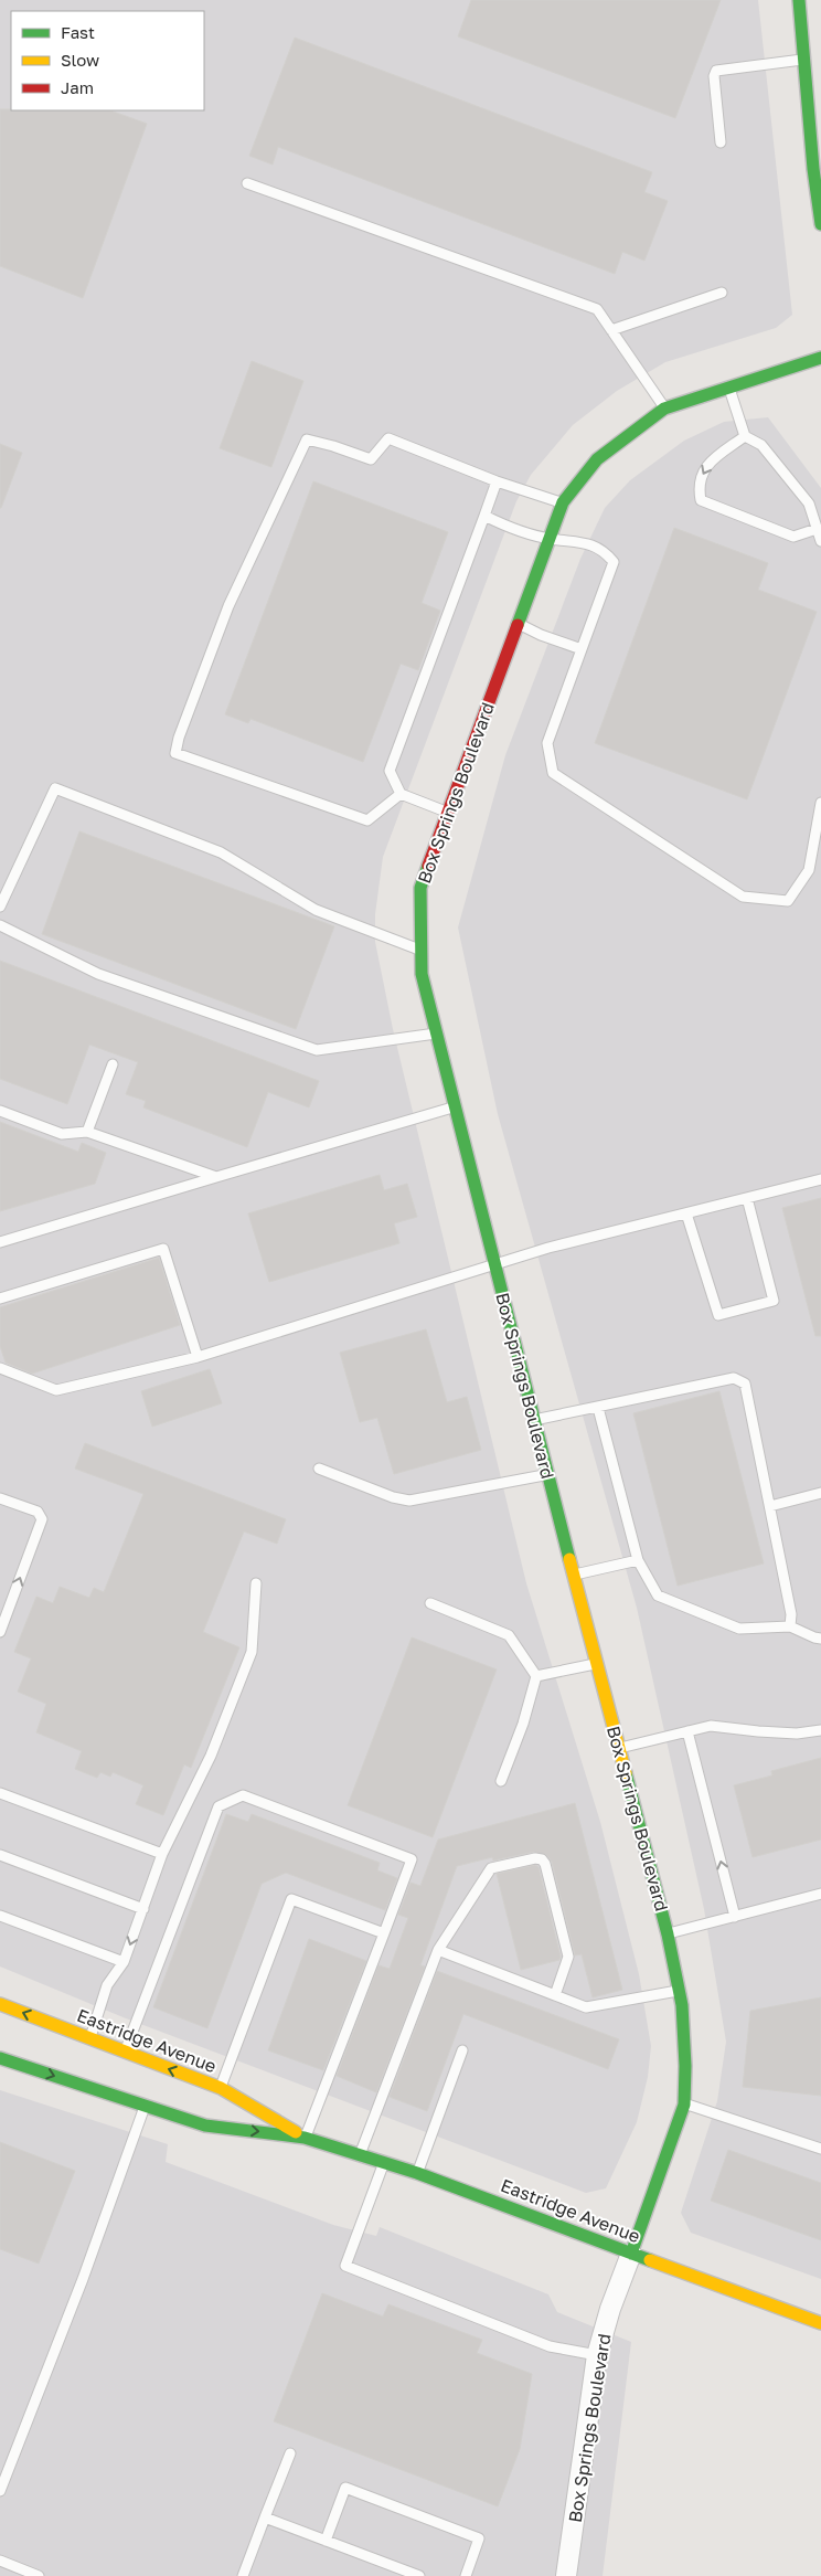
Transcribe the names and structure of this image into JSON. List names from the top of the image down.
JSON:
{
  "streets": {
    "street": ["Box Springs Boulevard", "Eastridge Avenue"]
  },
  "crossings": [
    ["Box Springs Boulevard", "Eastridge Avenue"]
  ],
  "legend": ["Fast", "Slow", "Jam"]
}
